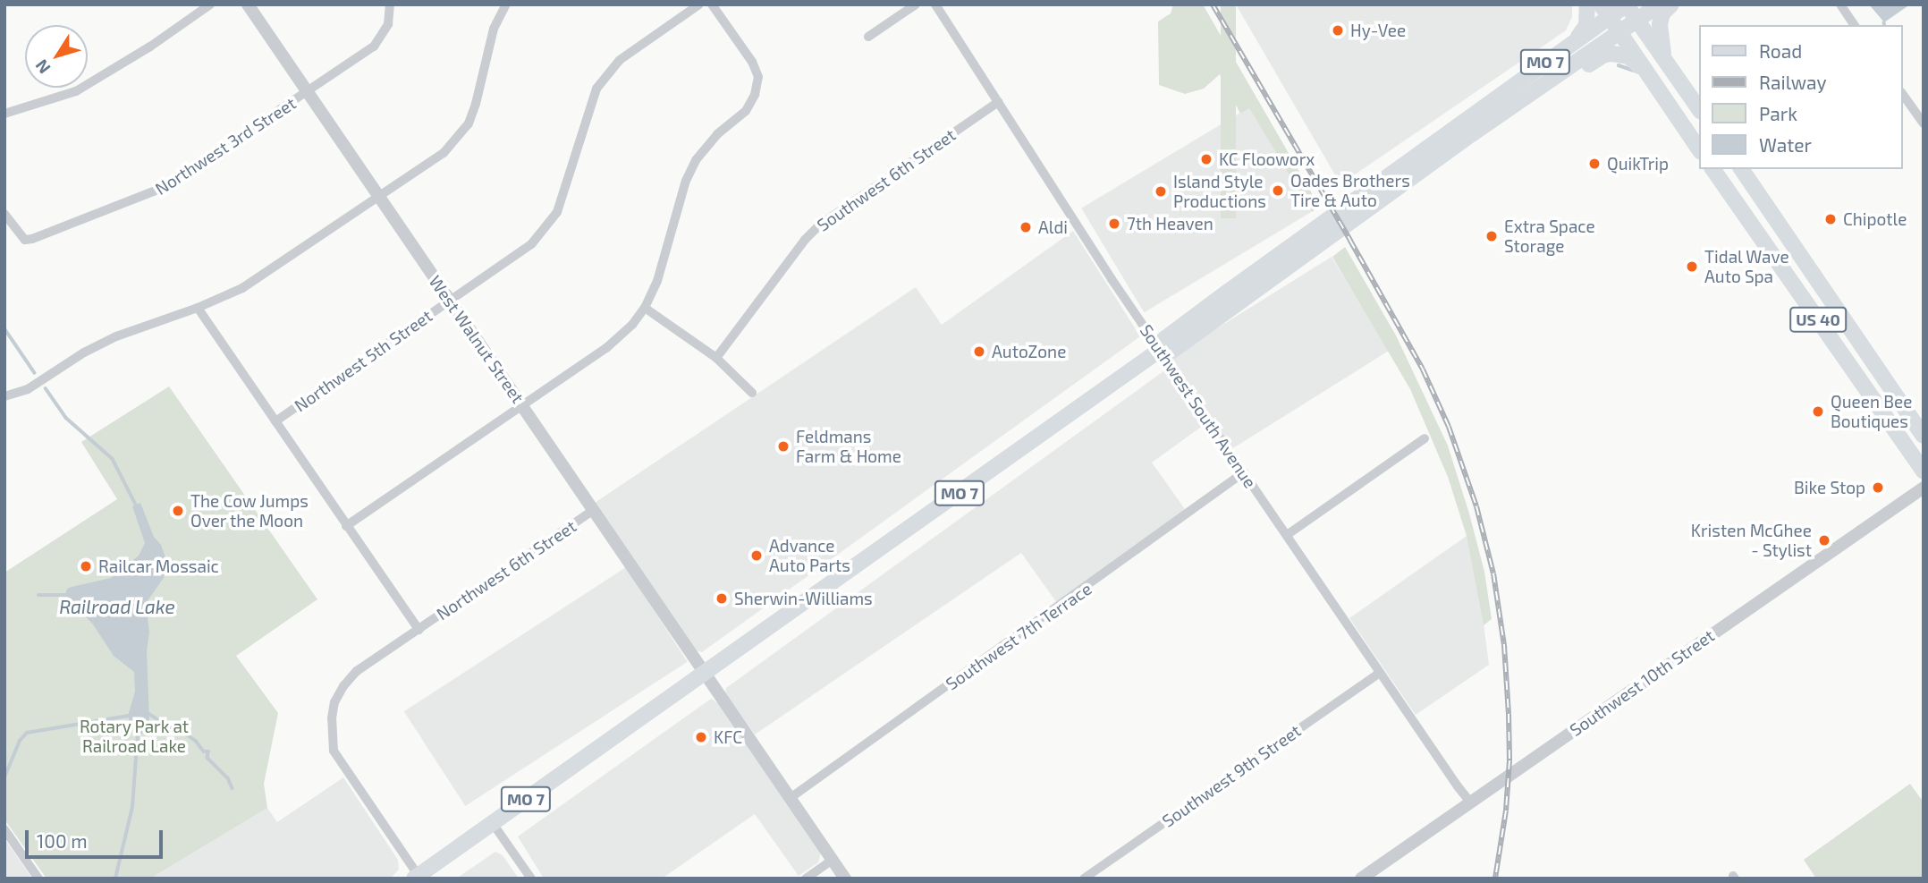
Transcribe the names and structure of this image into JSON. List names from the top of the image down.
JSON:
{
  "streets": {
    "main road": ["MO 7", "US 40"],
    "street": [
      "Northwest 3rd Street",
      "Southwest 6th Street",
      "West Walnut Street",
      "Northwest 5th Street",
      "Southwest South Avenue",
      "Northwest 6th Street",
      "Southwest 7th Terrace",
      "Southwest 10th Street",
      "Southwest 9th Street"
    ]
  },
  "crossings": [
    ["MO 7", "West Walnut Street"],
    ["MO 7", "Southwest South Avenue"],
    ["MO 7", "Northwest 6th Street"],
    ["Northwest 3rd Street", "West Walnut Street"],
    ["Southwest 6th Street", "Southwest South Avenue"],
    ["West Walnut Street", "Northwest 5th Street"],
    ["West Walnut Street", "Northwest 6th Street"],
    ["West Walnut Street", "Southwest 7th Terrace"],
    ["Southwest South Avenue", "Southwest 7th Terrace"],
    ["Southwest South Avenue", "Southwest 10th Street"],
    ["Southwest South Avenue", "Southwest 9th Street"]
  ],
  "water": ["Railroad Lake"],
  "parks": ["Rotary Park at Railroad Lake"],
  "places": [
    "Hy-Vee",
    "KC Flooworx",
    "QuikTrip",
    "Oades Brothers Tire & Auto",
    "Island Style Productions",
    "Chipotle",
    "7th Heaven",
    "Aldi",
    "Extra Space Storage",
    "Tidal Wave Auto Spa",
    "AutoZone",
    "Queen Bee Boutiques",
    "Feldmans Farm & Home",
    "Bike Stop",
    "The Cow Jumps Over the Moon",
    "Kristen McGhee - Stylist",
    "Advance Auto Parts",
    "Railcar Mossaic",
    "Sherwin-Williams",
    "KFC"
  ],
  "legend": [
    "Road",
    "Railway",
    "Park",
    "Water"
  ],
  "scale_bar": "100 m",
  "north": "bottom left"
}
